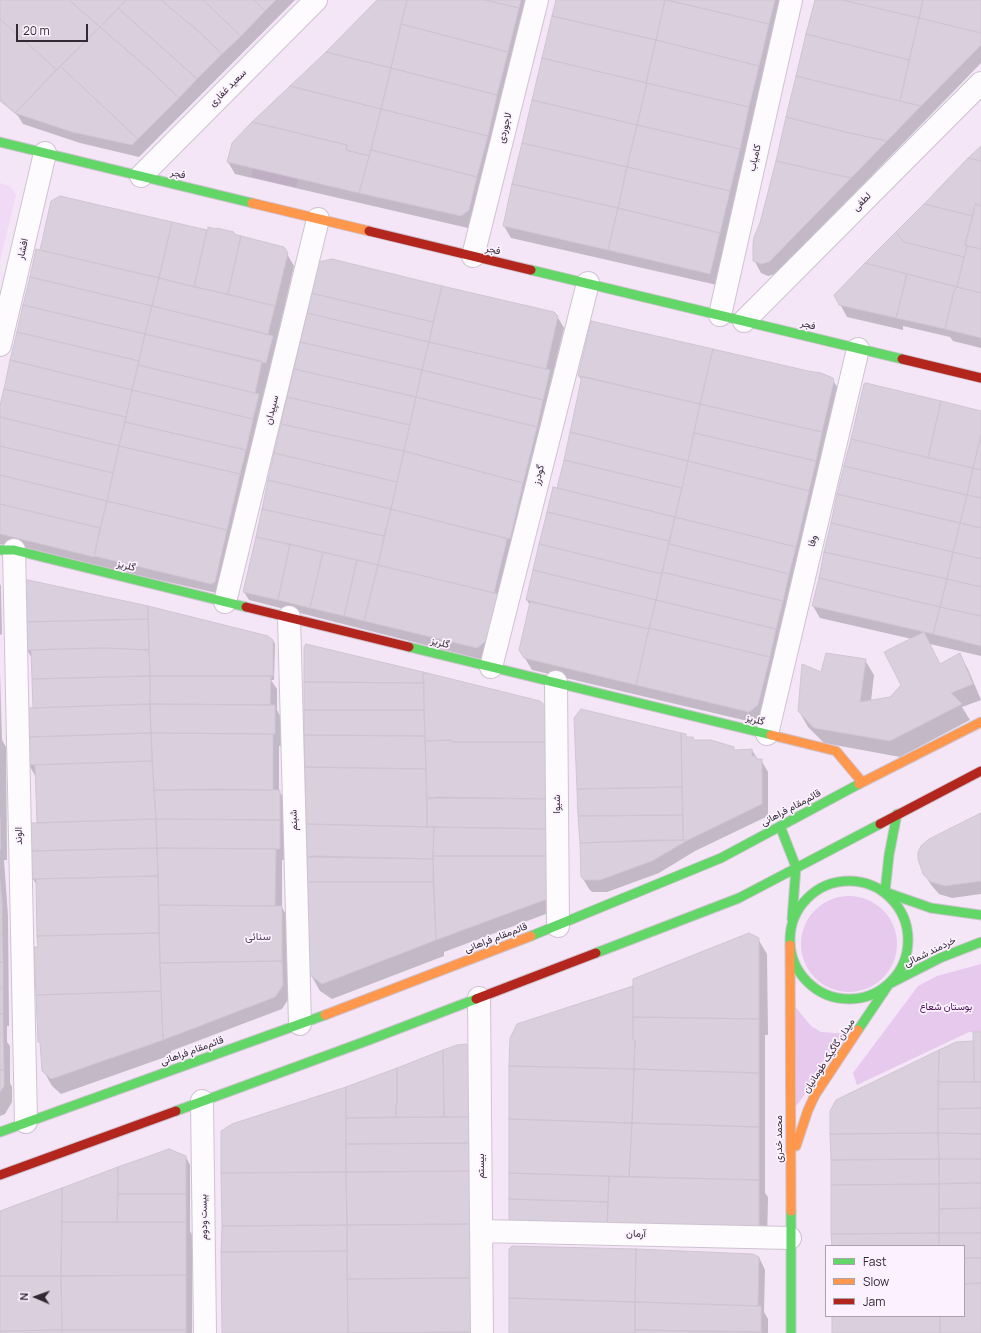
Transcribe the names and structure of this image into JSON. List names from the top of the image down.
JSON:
{
  "streets": {
    "street": [
      "سعید غفاری",
      "لاجوردی",
      "کامیاب",
      "فجر",
      "لطفی",
      "افشار",
      "سپیدان",
      "گودرز",
      "وفا",
      "گلریز",
      "شیوا",
      "قائم‌مقام فراهانی",
      "شبنم",
      "الوند",
      "خردمند شمالی",
      "میدان گاگیک طومانیان",
      "محمد خدری",
      "بیستم",
      "بیست ودوم",
      "آرمان"
    ]
  },
  "crossings": [
    ["سعید غفاری", "فجر"],
    ["لاجوردی", "فجر"],
    ["کامیاب", "فجر"],
    ["فجر", "لطفی"],
    ["فجر", "افشار"],
    ["فجر", "سپیدان"],
    ["فجر", "گودرز"],
    ["فجر", "وفا"],
    ["سپیدان", "گلریز"],
    ["گودرز", "گلریز"],
    ["وفا", "گلریز"],
    ["گلریز", "شیوا"],
    ["گلریز", "قائم‌مقام فراهانی"],
    ["گلریز", "شبنم"],
    ["گلریز", "الوند"],
    ["شیوا", "قائم‌مقام فراهانی"],
    ["قائم‌مقام فراهانی", "شبنم"],
    ["قائم‌مقام فراهانی", "الوند"],
    ["خردمند شمالی", "میدان گاگیک طومانیان"],
    ["خردمند شمالی", "محمد خدری"],
    ["میدان گاگیک طومانیان", "محمد خدری"],
    ["محمد خدری", "آرمان"],
    ["بیستم", "آرمان"]
  ],
  "districts": ["سنائی"],
  "parks": ["بوستان شعاع"],
  "legend": ["Fast", "Slow", "Jam"],
  "scale_bar": "20 m",
  "north": "left"
}
